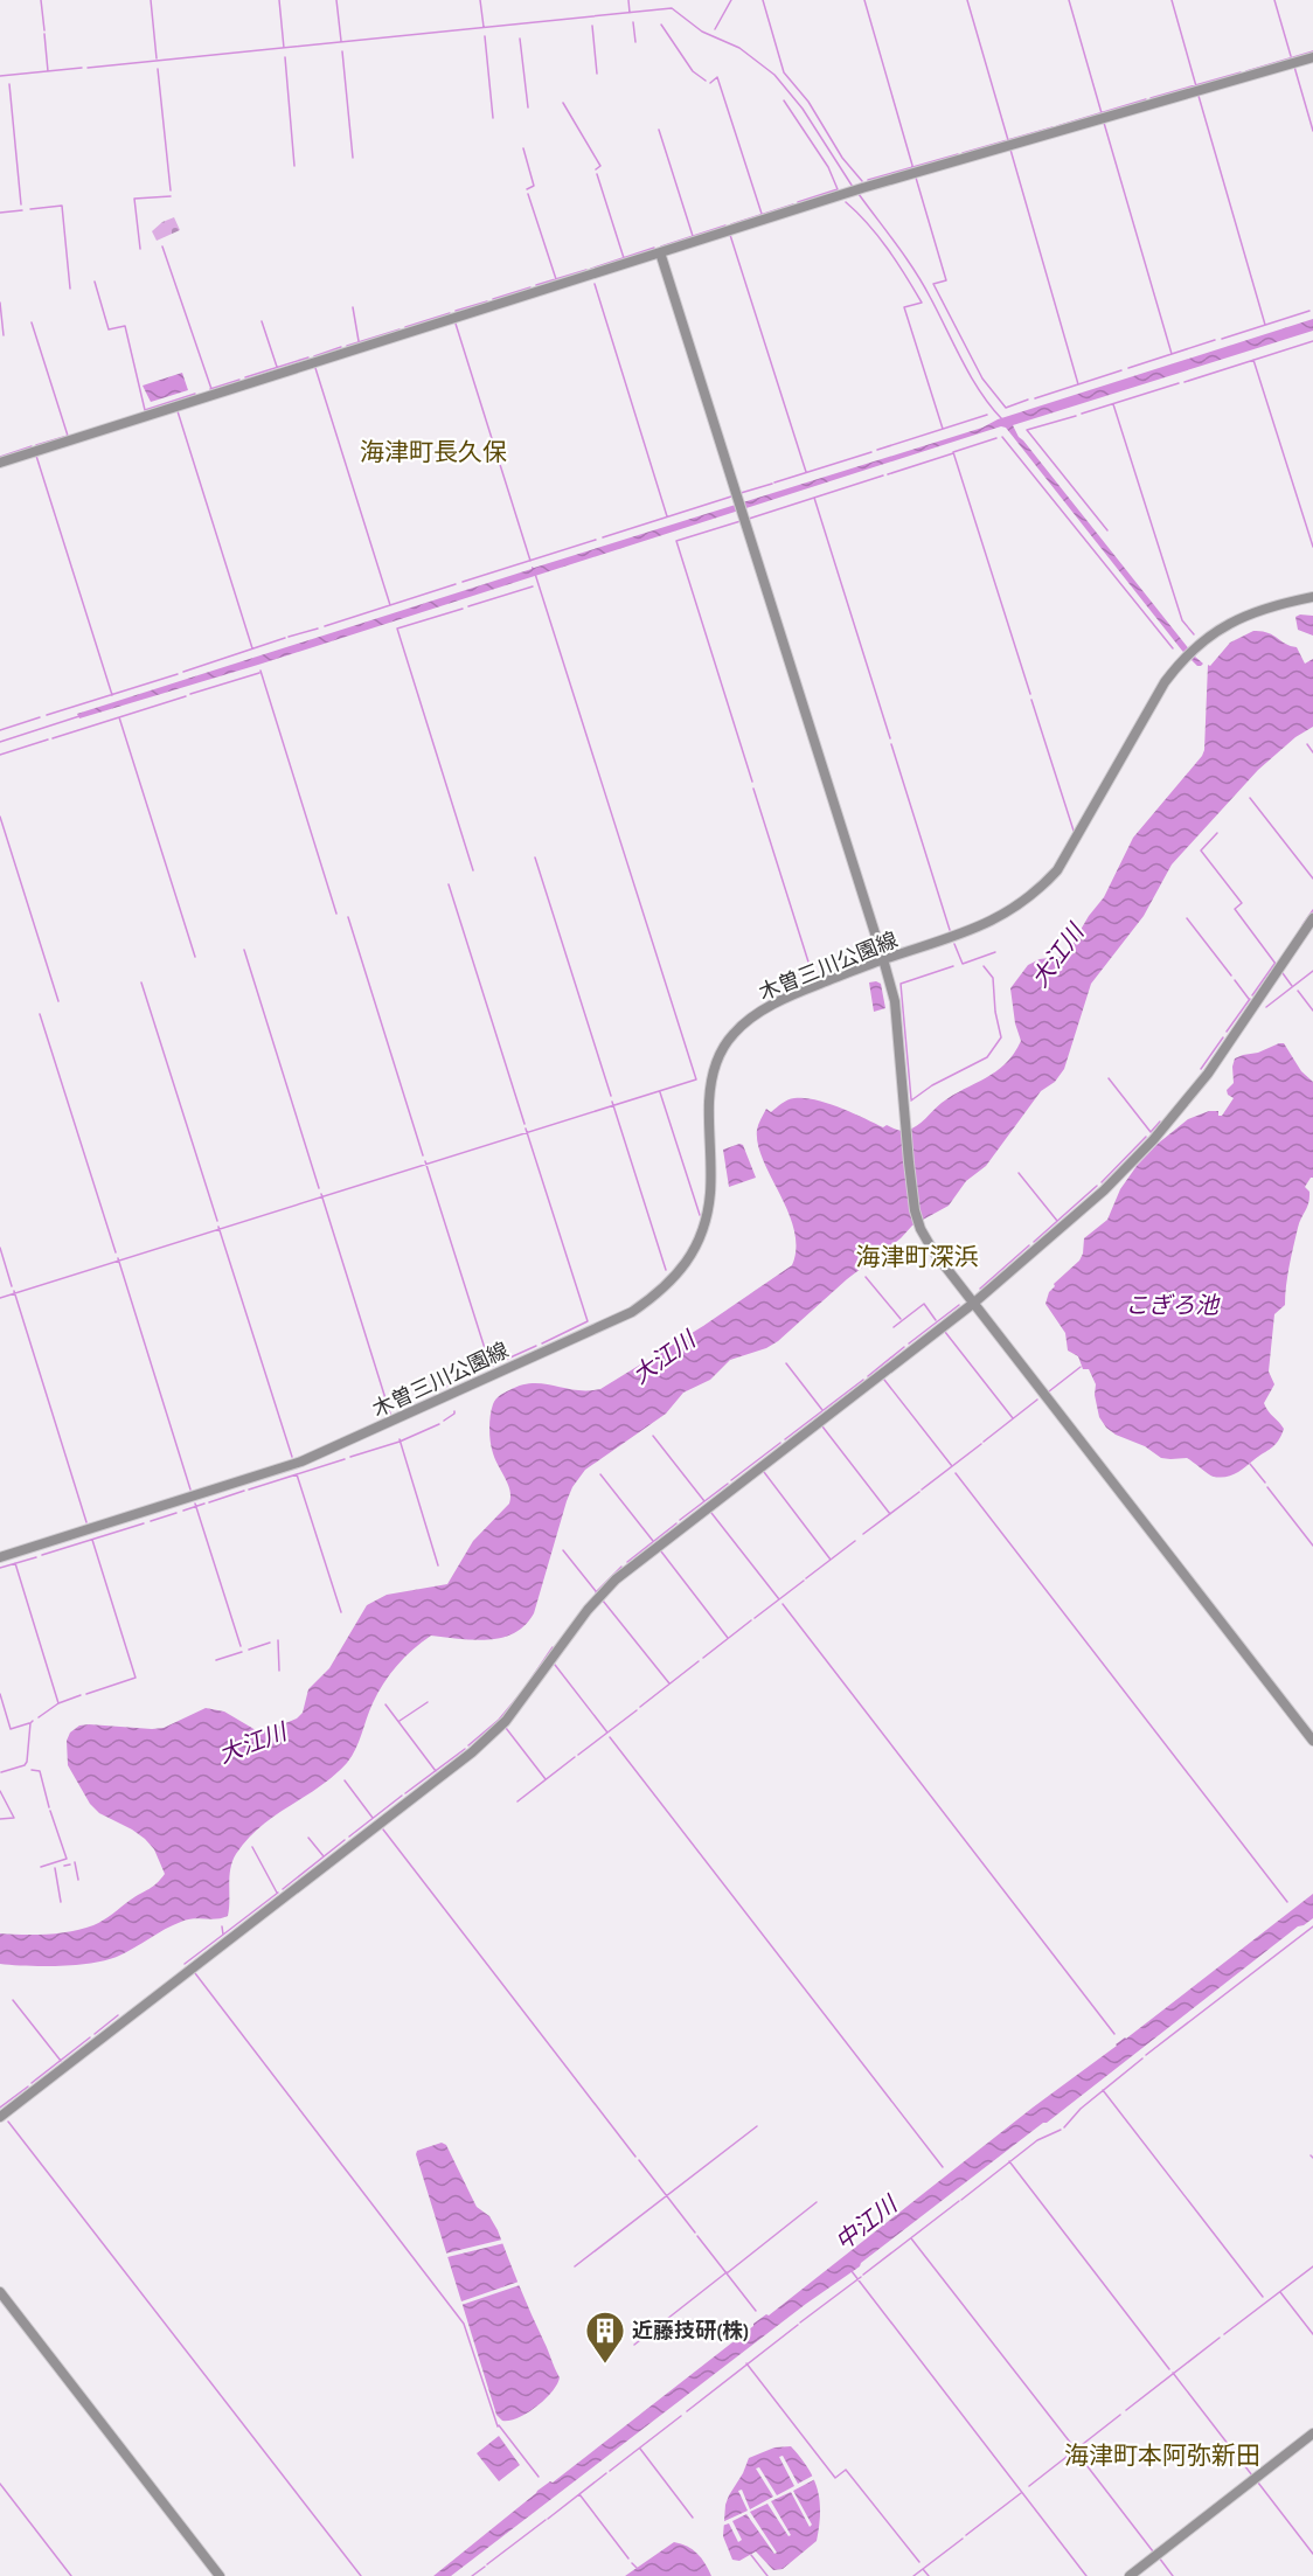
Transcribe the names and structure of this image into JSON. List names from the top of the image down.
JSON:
{
  "streets": {
    "street": ["木曽三川公園線"]
  },
  "districts": ["海津町長久保", "海津町深浜", "海津町本阿弥新田"],
  "water": ["大江川", "こぎろ池", "中江川"],
  "places": {
    "building": ["近藤技研(株)"]
  }
}
